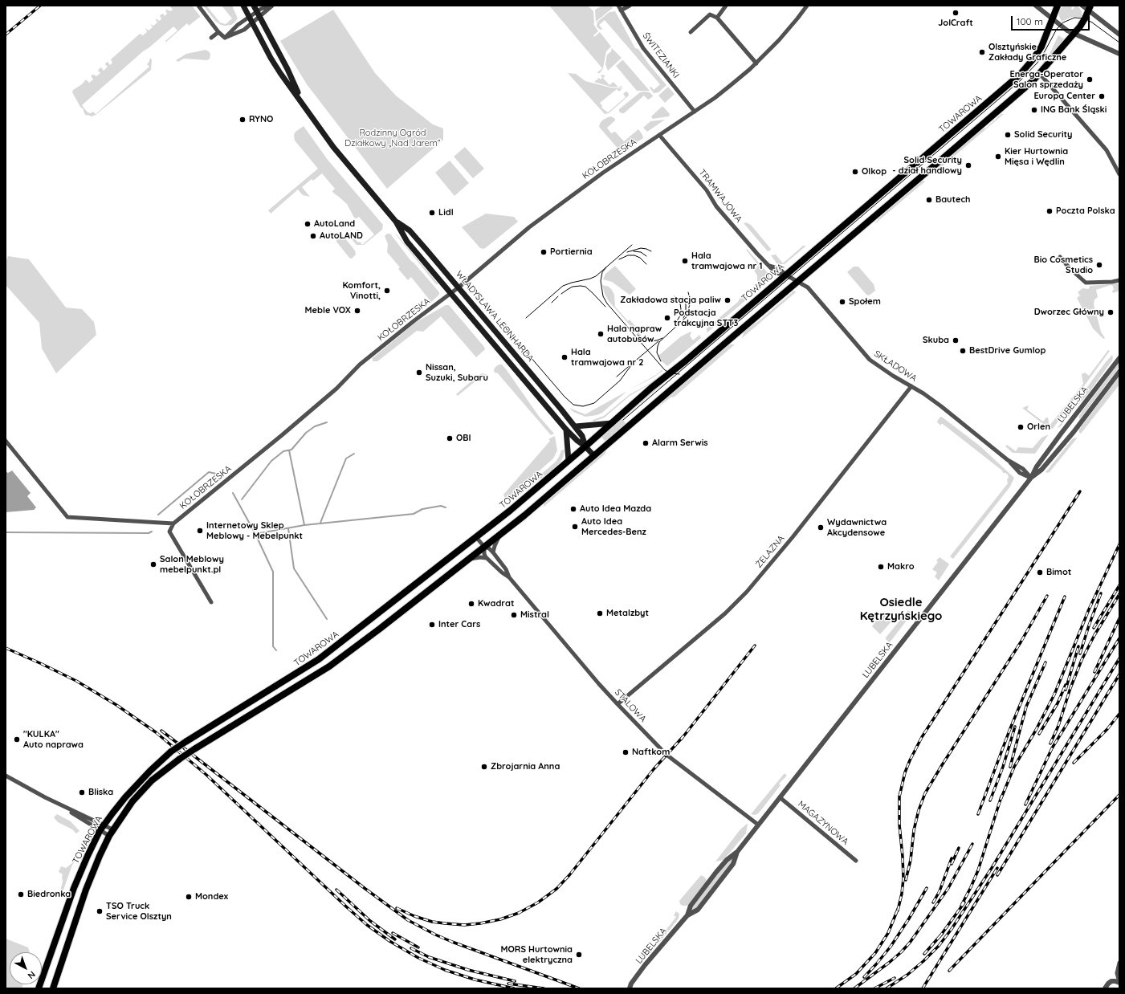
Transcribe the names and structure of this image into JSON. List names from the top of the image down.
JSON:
{
  "streets": {
    "main road": ["TOWAROWA", "WŁADYSŁAWA LEONHARDA"],
    "street": [
      "ŚWITEZIANKI",
      "KOŁOBRZESKA",
      "TRAMWAJOWA",
      "SKŁADOWA",
      "LUBELSKA",
      "ŻELAZNA",
      "STALOWA",
      "MAGAZYNOWA"
    ]
  },
  "crossings": [
    ["ŚWITEZIANKI", "KOŁOBRZESKA"],
    ["TOWAROWA", "TRAMWAJOWA"],
    ["TOWAROWA", "WŁADYSŁAWA LEONHARDA"],
    ["TOWAROWA", "SKŁADOWA"],
    ["TOWAROWA", "STALOWA"],
    ["KOŁOBRZESKA", "TRAMWAJOWA"],
    ["KOŁOBRZESKA", "WŁADYSŁAWA LEONHARDA"],
    ["TRAMWAJOWA", "SKŁADOWA"],
    ["SKŁADOWA", "LUBELSKA"],
    ["SKŁADOWA", "ŻELAZNA"],
    ["LUBELSKA", "STALOWA"],
    ["LUBELSKA", "MAGAZYNOWA"],
    ["ŻELAZNA", "STALOWA"]
  ],
  "districts": ["Osiedle Kętrzyńskiego"],
  "parks": ["Rodzinny Ogród Działkowy „Nad Jarem”"],
  "places": [
    "JolCraft",
    "Olsztyńskie Zakłady Graficzne",
    "Energa-Operator Salon sprzedaży",
    "Europa Center",
    "ING Bank Śląski",
    "RYNO",
    "Solid Security",
    "Kier Hurtownia Mięsa i Wędlin",
    "Solid Security - dział handlowy",
    "Olkop",
    "Bautech",
    "Poczta Polska",
    "Lidl",
    "AutoLand",
    "AutoLAND",
    "Portiernia",
    "Hala tramwajowa nr 1",
    "Bio Cosmetics Studio",
    "Komfort, Vinotti,",
    "Zakładowa stacja paliw",
    "Społem",
    "Meble VOX",
    "Dworzec Główny",
    "Podstacja trakcyjna STT3",
    "Hala napraw autobusów",
    "Skuba",
    "BestDrive Gumlop",
    "Hala tramwajowa nr 2",
    "Nissan, Suzuki, Subaru",
    "Orlen",
    "OBI",
    "Alarm Serwis",
    "Auto Idea Mazda",
    "Auto Idea Mercedes-Benz",
    "Wydawnictwa Akcydensowe",
    "Internetowy Sklep Meblowy - Mebelpunkt",
    "Salon Meblowy mebelpunkt.pl",
    "Makro",
    "Bimot",
    "Kwadrat",
    "Metalzbyt",
    "Mistral",
    "Inter Cars",
    "\"KULKA\" Auto naprawa",
    "Naftkom",
    "Zbrojarnia Anna",
    "Bliska",
    "Biedronka",
    "Mondex",
    "TSO Truck Service Olsztyn",
    "MORS Hurtownia elektryczna"
  ],
  "scale_bar": "100 m",
  "north": "bottom right"
}
